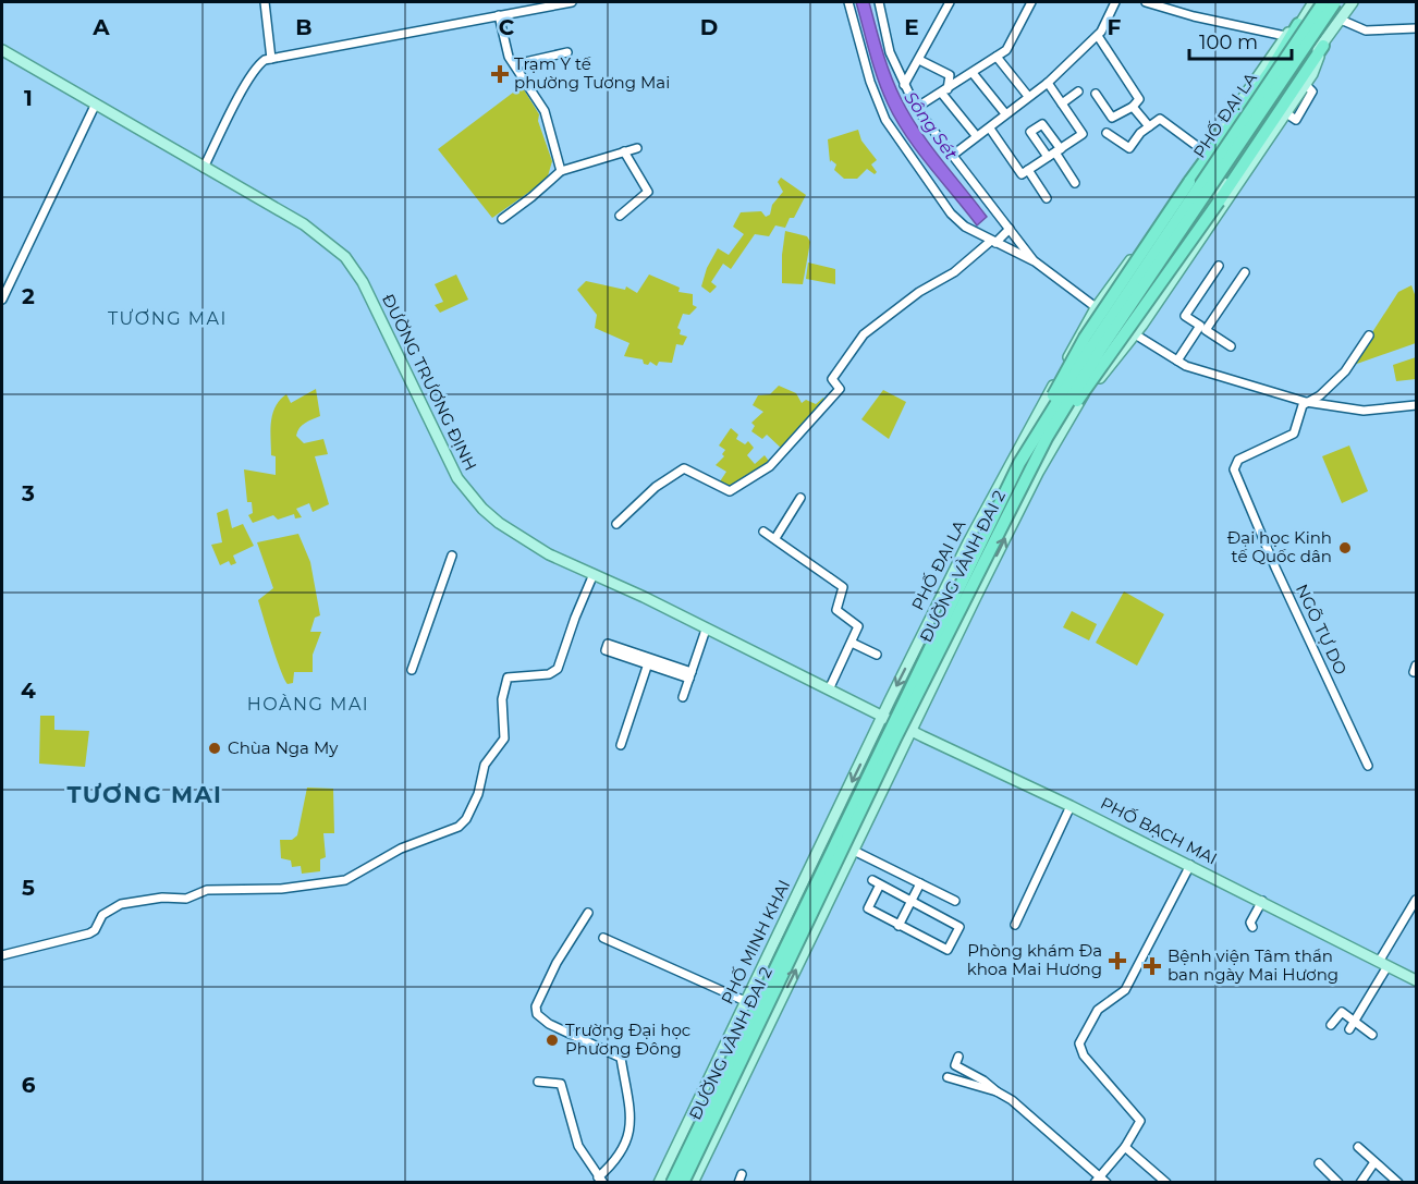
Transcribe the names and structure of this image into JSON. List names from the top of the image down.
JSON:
{
  "streets": {
    "highway": ["ĐƯỜNG VÀNH ĐAI 2"],
    "main road": [
      "PHỐ ĐẠI LA",
      "ĐƯỜNG TRƯƠNG ĐỊNH",
      "PHỐ BẠCH MAI",
      "PHỐ MINH KHAI"
    ],
    "street": ["NGÕ TỰ DO"]
  },
  "crossings": [
    ["PHỐ ĐẠI LA", "ĐƯỜNG TRƯƠNG ĐỊNH"],
    ["PHỐ ĐẠI LA", "PHỐ BẠCH MAI"],
    ["PHỐ ĐẠI LA", "PHỐ MINH KHAI"],
    ["ĐƯỜNG TRƯƠNG ĐỊNH", "PHỐ BẠCH MAI"],
    ["ĐƯỜNG TRƯƠNG ĐỊNH", "PHỐ MINH KHAI"],
    ["PHỐ BẠCH MAI", "PHỐ MINH KHAI"]
  ],
  "districts": ["TƯƠNG MAI", "HOÀNG MAI", "TƯƠNG MAI"],
  "water": ["Sông Sét"],
  "places": {
    "health": ["Trạm Y tế phường Tương Mai", "Phòng khám Đa khoa Mai Hương", "Bệnh viện Tâm thần ban ngày Mai Hương"],
    "other": ["Đại học Kinh tế Quốc dân", "Chùa Nga My", "Trường Đại học Phương Đông"]
  },
  "scale_bar": "100 m",
  "grid": {
    "columns": [
      "A",
      "B",
      "C",
      "D",
      "E",
      "F"
    ],
    "rows": [
      "1",
      "2",
      "3",
      "4",
      "5",
      "6"
    ]
  }
}
